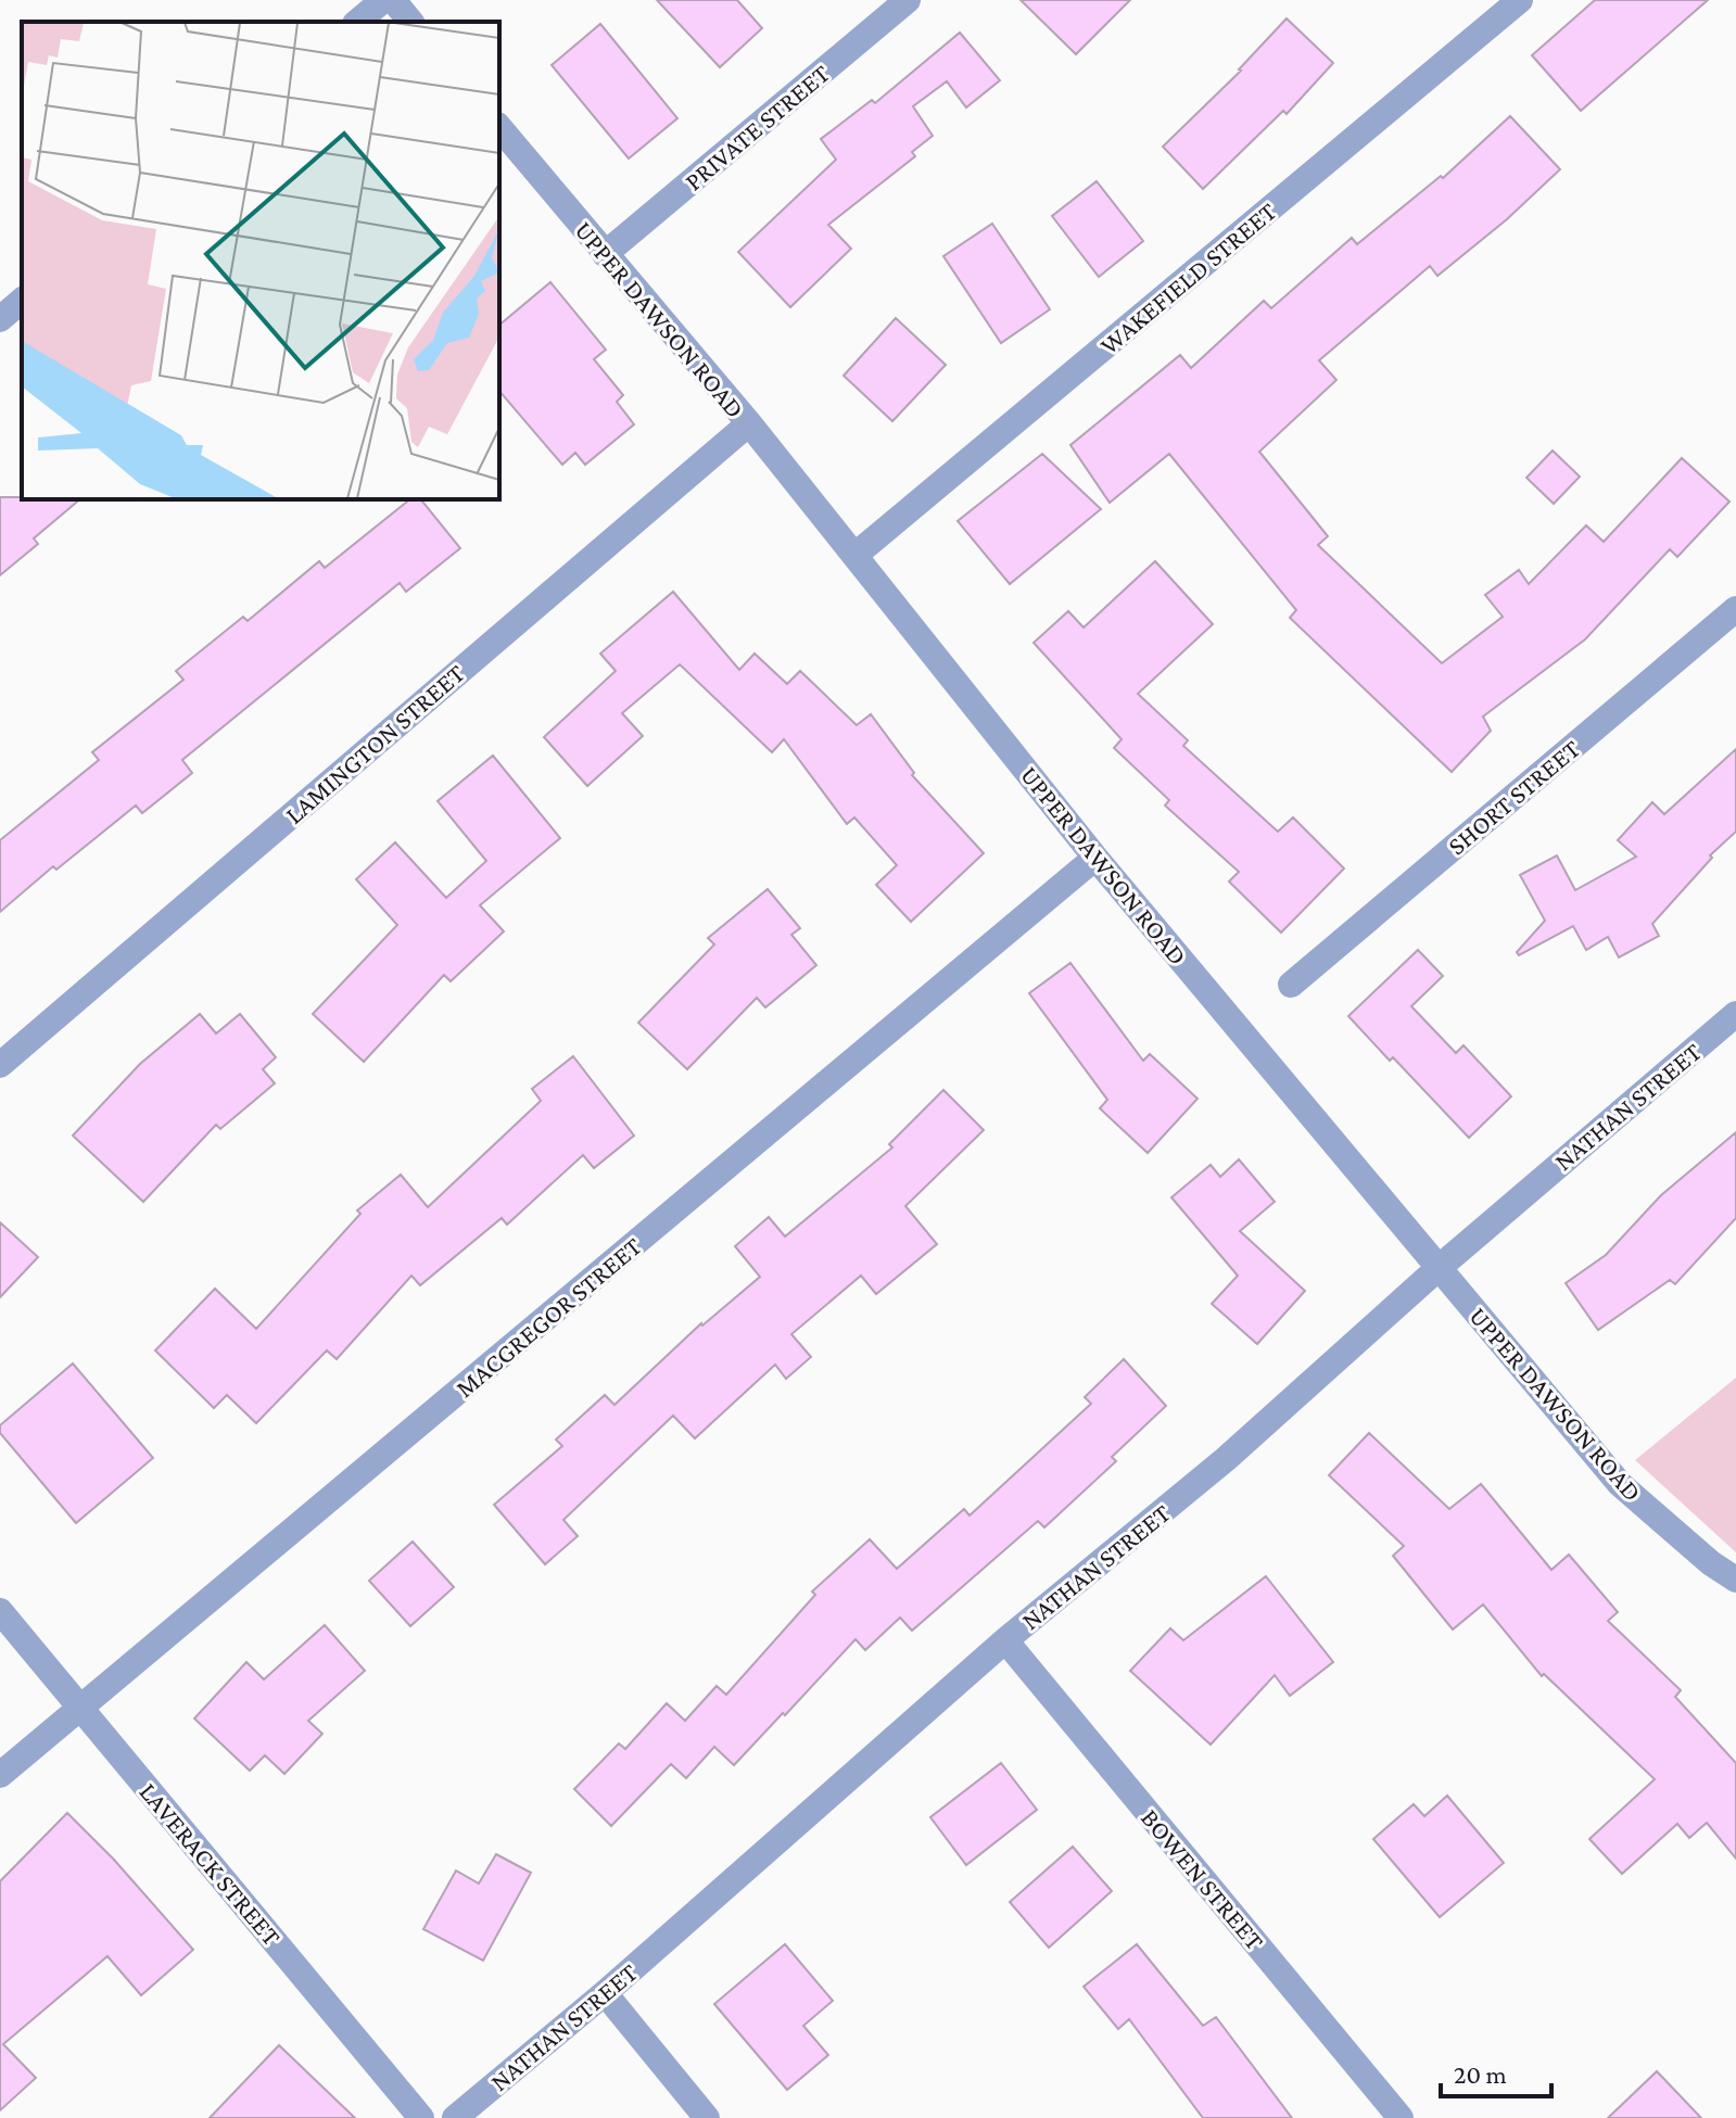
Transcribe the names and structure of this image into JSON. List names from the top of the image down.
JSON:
{
  "streets": {
    "street": [
      "PRIVATE STREET",
      "WAKEFIELD STREET",
      "UPPER DAWSON ROAD",
      "LAMINGTON STREET",
      "SHORT STREET",
      "NATHAN STREET",
      "MACGREGOR STREET",
      "LAVERACK STREET",
      "BOWEN STREET"
    ]
  },
  "crossings": [
    ["PRIVATE STREET", "UPPER DAWSON ROAD"],
    ["WAKEFIELD STREET", "UPPER DAWSON ROAD"],
    ["UPPER DAWSON ROAD", "LAMINGTON STREET"],
    ["UPPER DAWSON ROAD", "NATHAN STREET"],
    ["UPPER DAWSON ROAD", "MACGREGOR STREET"],
    ["NATHAN STREET", "BOWEN STREET"],
    ["MACGREGOR STREET", "LAVERACK STREET"]
  ],
  "scale_bar": "20 m"
}
